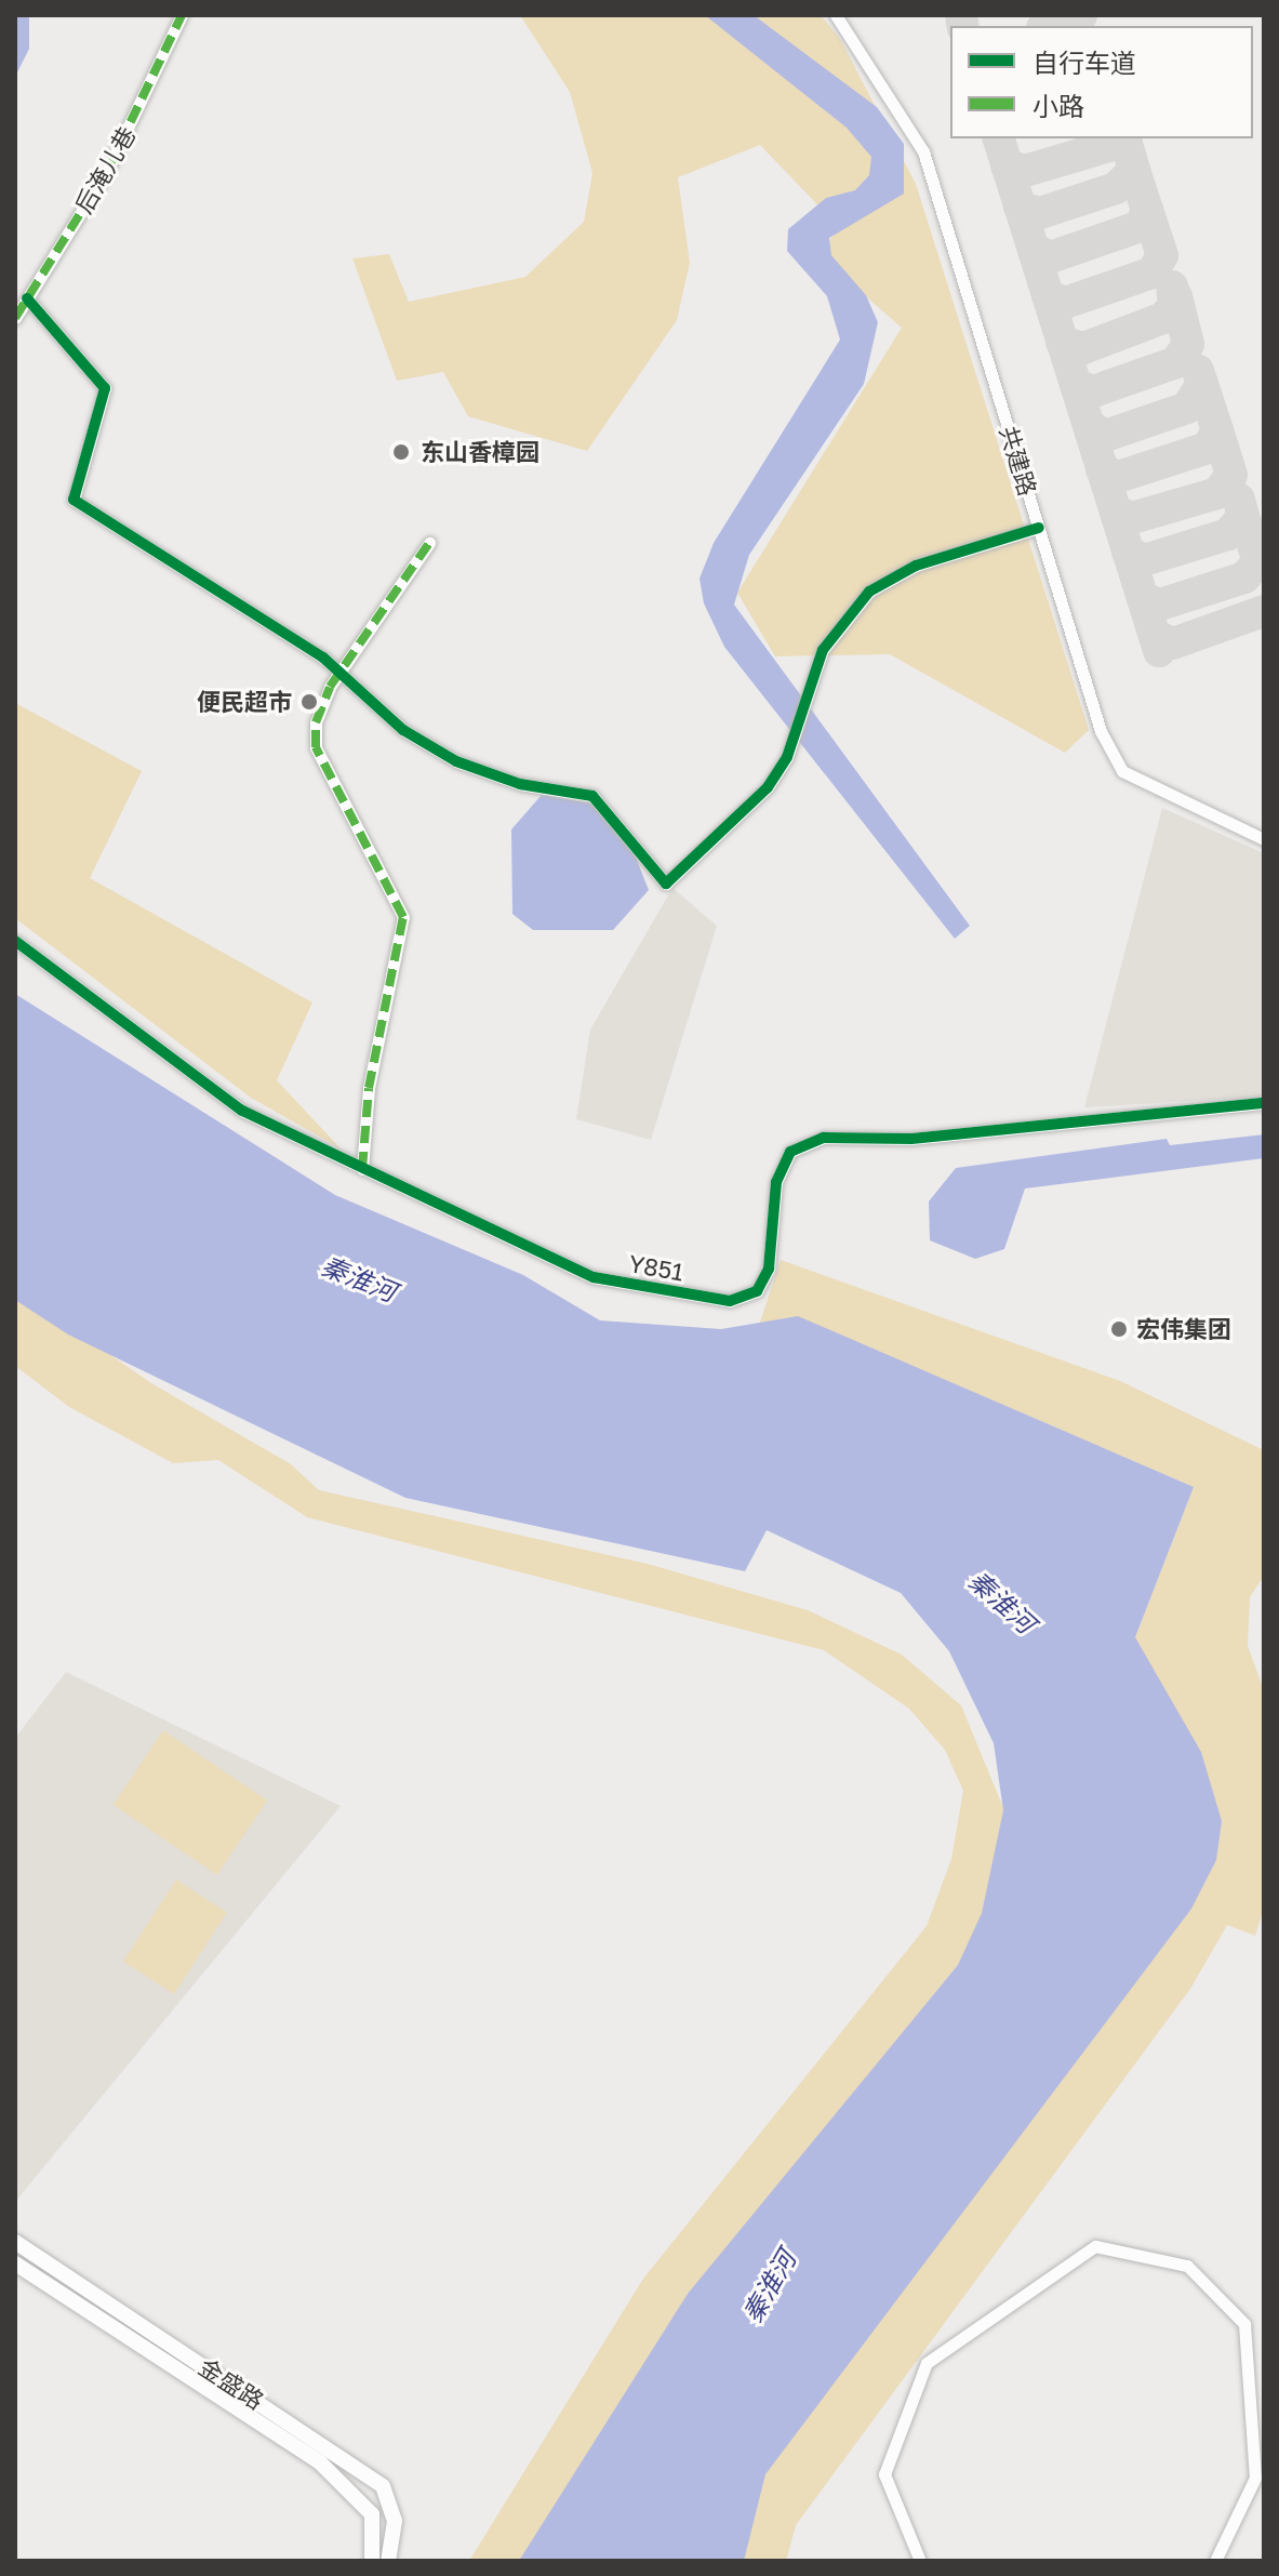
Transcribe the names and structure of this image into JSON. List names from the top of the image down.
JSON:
{
  "streets": {
    "street": [
      "后淹儿巷",
      "共建路",
      "Y851",
      "金盛路"
    ]
  },
  "water": ["秦淮河"],
  "places": ["东山香樟园", "便民超市", "宏伟集团"],
  "legend": ["自行车道", "小路"]
}
